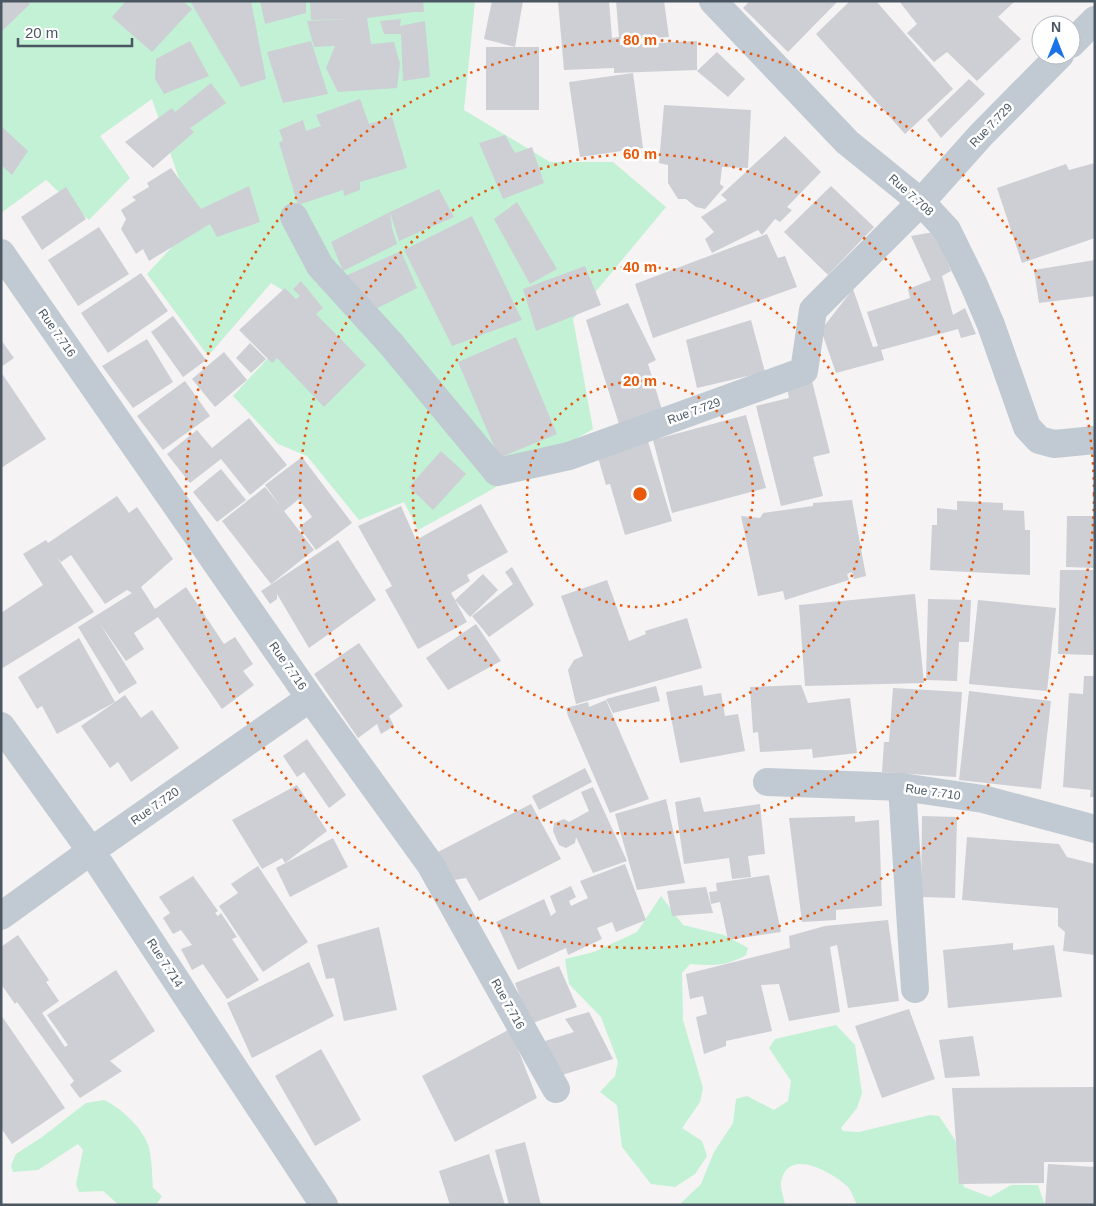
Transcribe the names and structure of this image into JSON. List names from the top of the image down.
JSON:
{
  "streets": {
    "street": [
      "Rue 7.729",
      "Rue 7.708",
      "Rue 7.716",
      "Rue 7.710",
      "Rue 7.720",
      "Rue 7.714"
    ]
  },
  "crossings": [
    ["Rue 7.729", "Rue 7.708"],
    ["Rue 7.716", "Rue 7.720"],
    ["Rue 7.720", "Rue 7.714"]
  ],
  "scale_bar": "20 m",
  "north": "top",
  "rings": [
    "80 m",
    "60 m",
    "40 m",
    "20 m"
  ]
}
